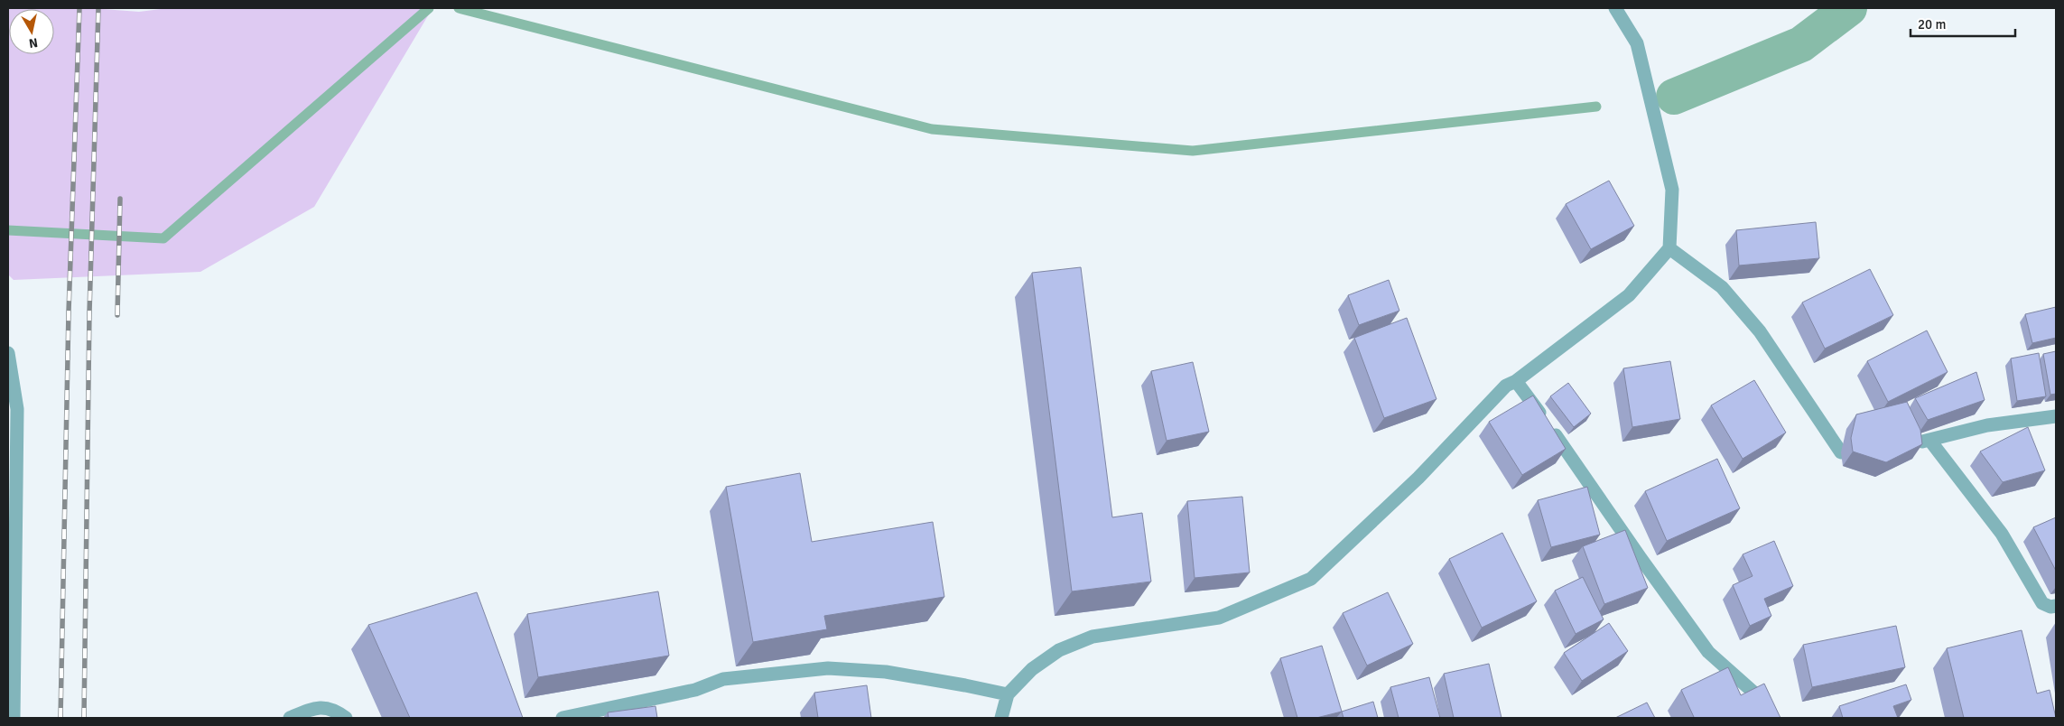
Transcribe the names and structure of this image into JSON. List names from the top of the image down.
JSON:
{
  "scale_bar": "20 m",
  "north": "bottom"
}
